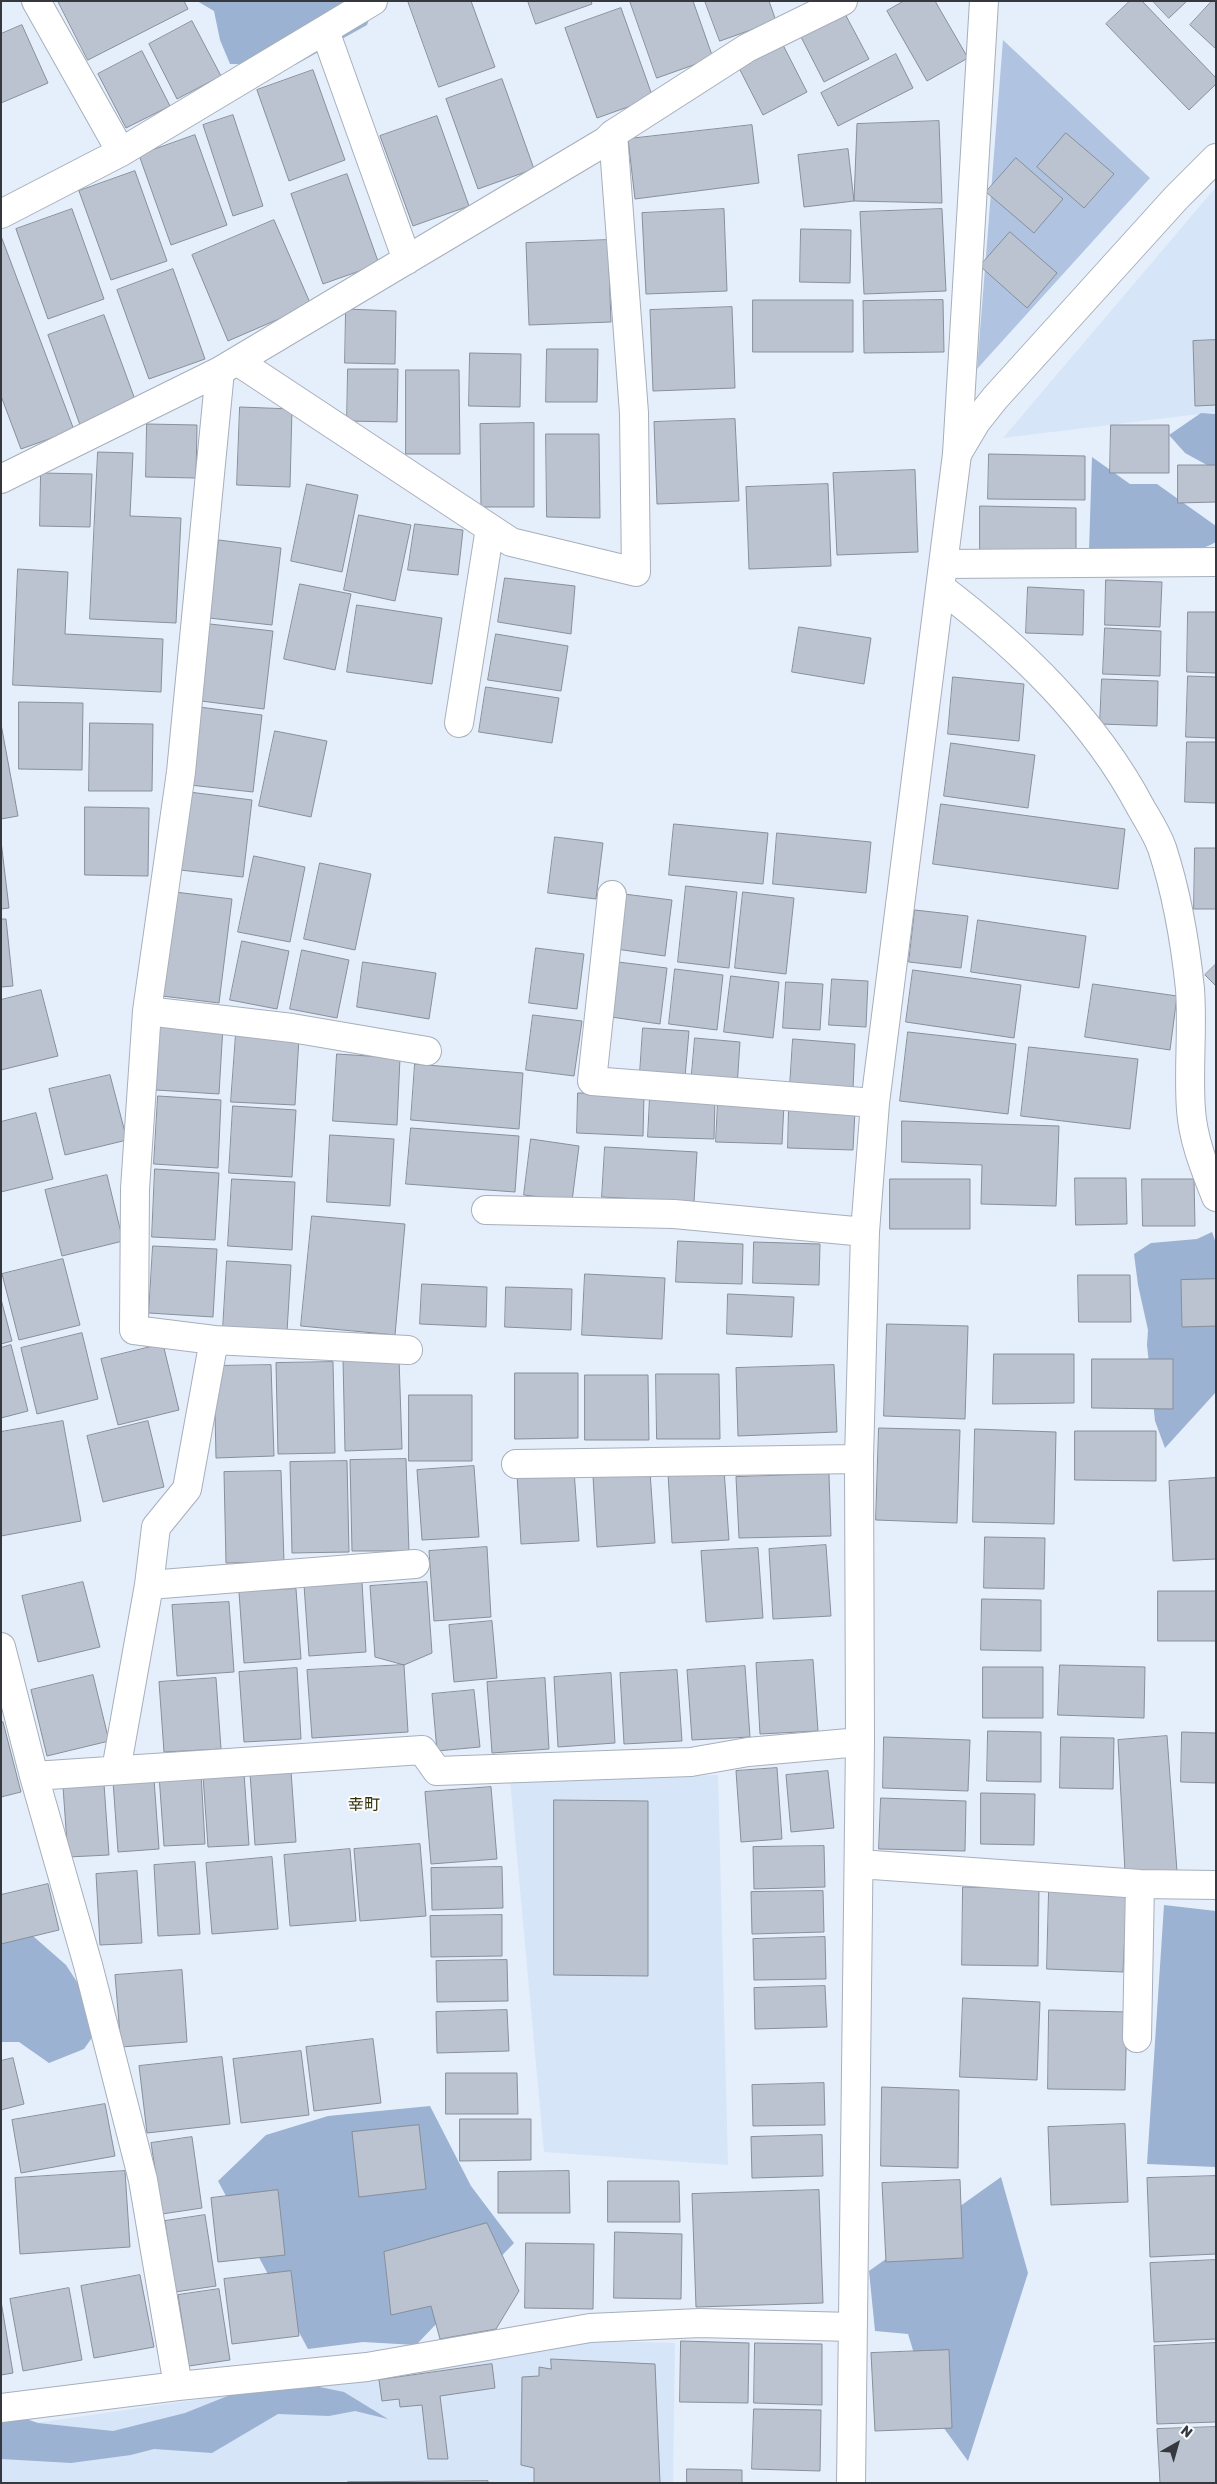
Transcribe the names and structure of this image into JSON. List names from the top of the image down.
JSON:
{
  "districts": ["幸町"],
  "north": "top right"
}
